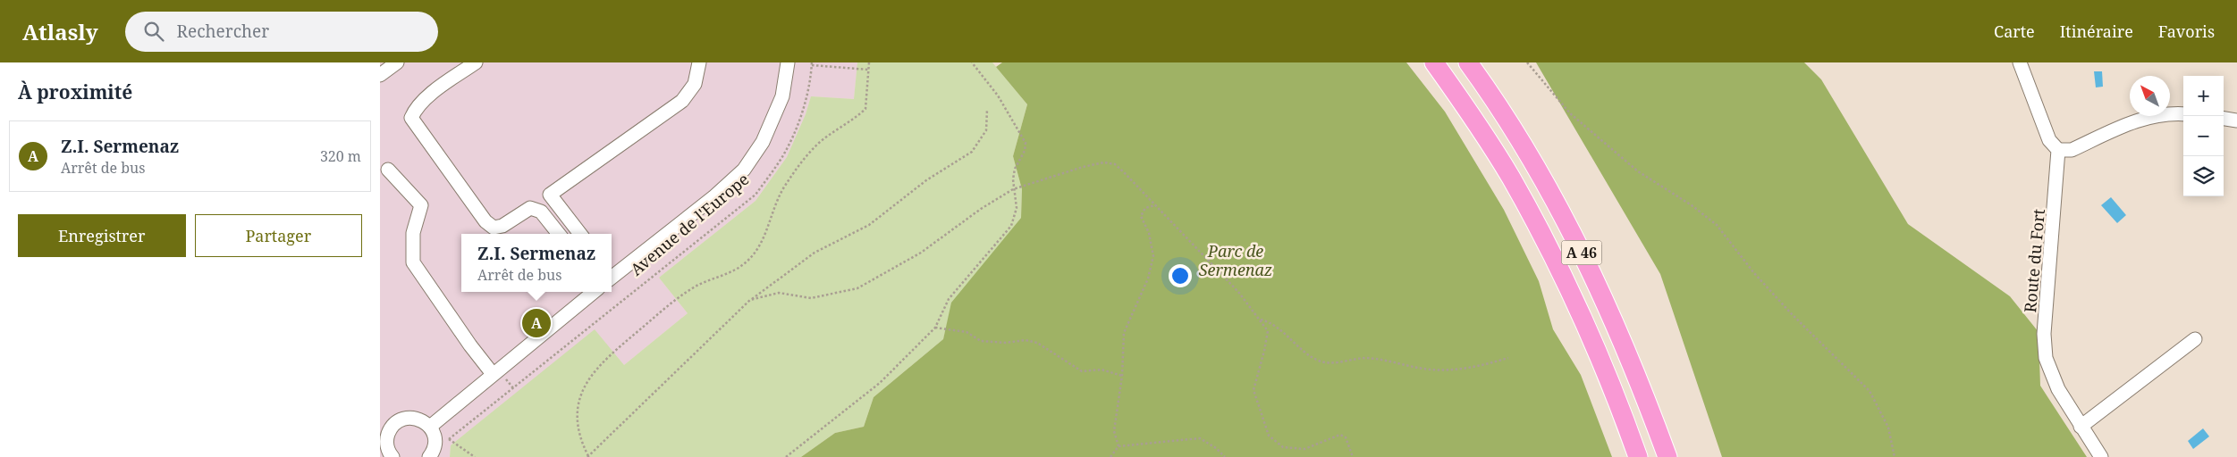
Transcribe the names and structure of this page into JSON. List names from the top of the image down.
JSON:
{
  "streets": {
    "highway": ["A 46"],
    "street": ["Avenue de l'Europe", "Route du Fort"]
  },
  "parks": ["Parc de Sermenaz"],
  "north": "top left",
  "page": {
    "header": "Atlasly",
    "search": "Rechercher",
    "nav": ["Carte", "Itinéraire", "Favoris"],
    "heading": "À proximité",
    "map_buttons": ["+", "−"],
    "list": [
      {
        "mark": "A",
        "name": "Z.I. Sermenaz",
        "note": "Arrêt de bus",
        "value": "320 m"
      }
    ],
    "buttons": ["Enregistrer", "Partager"],
    "popup": ["Z.I. Sermenaz", "Arrêt de bus"],
    "pins": "A"
  }
}
